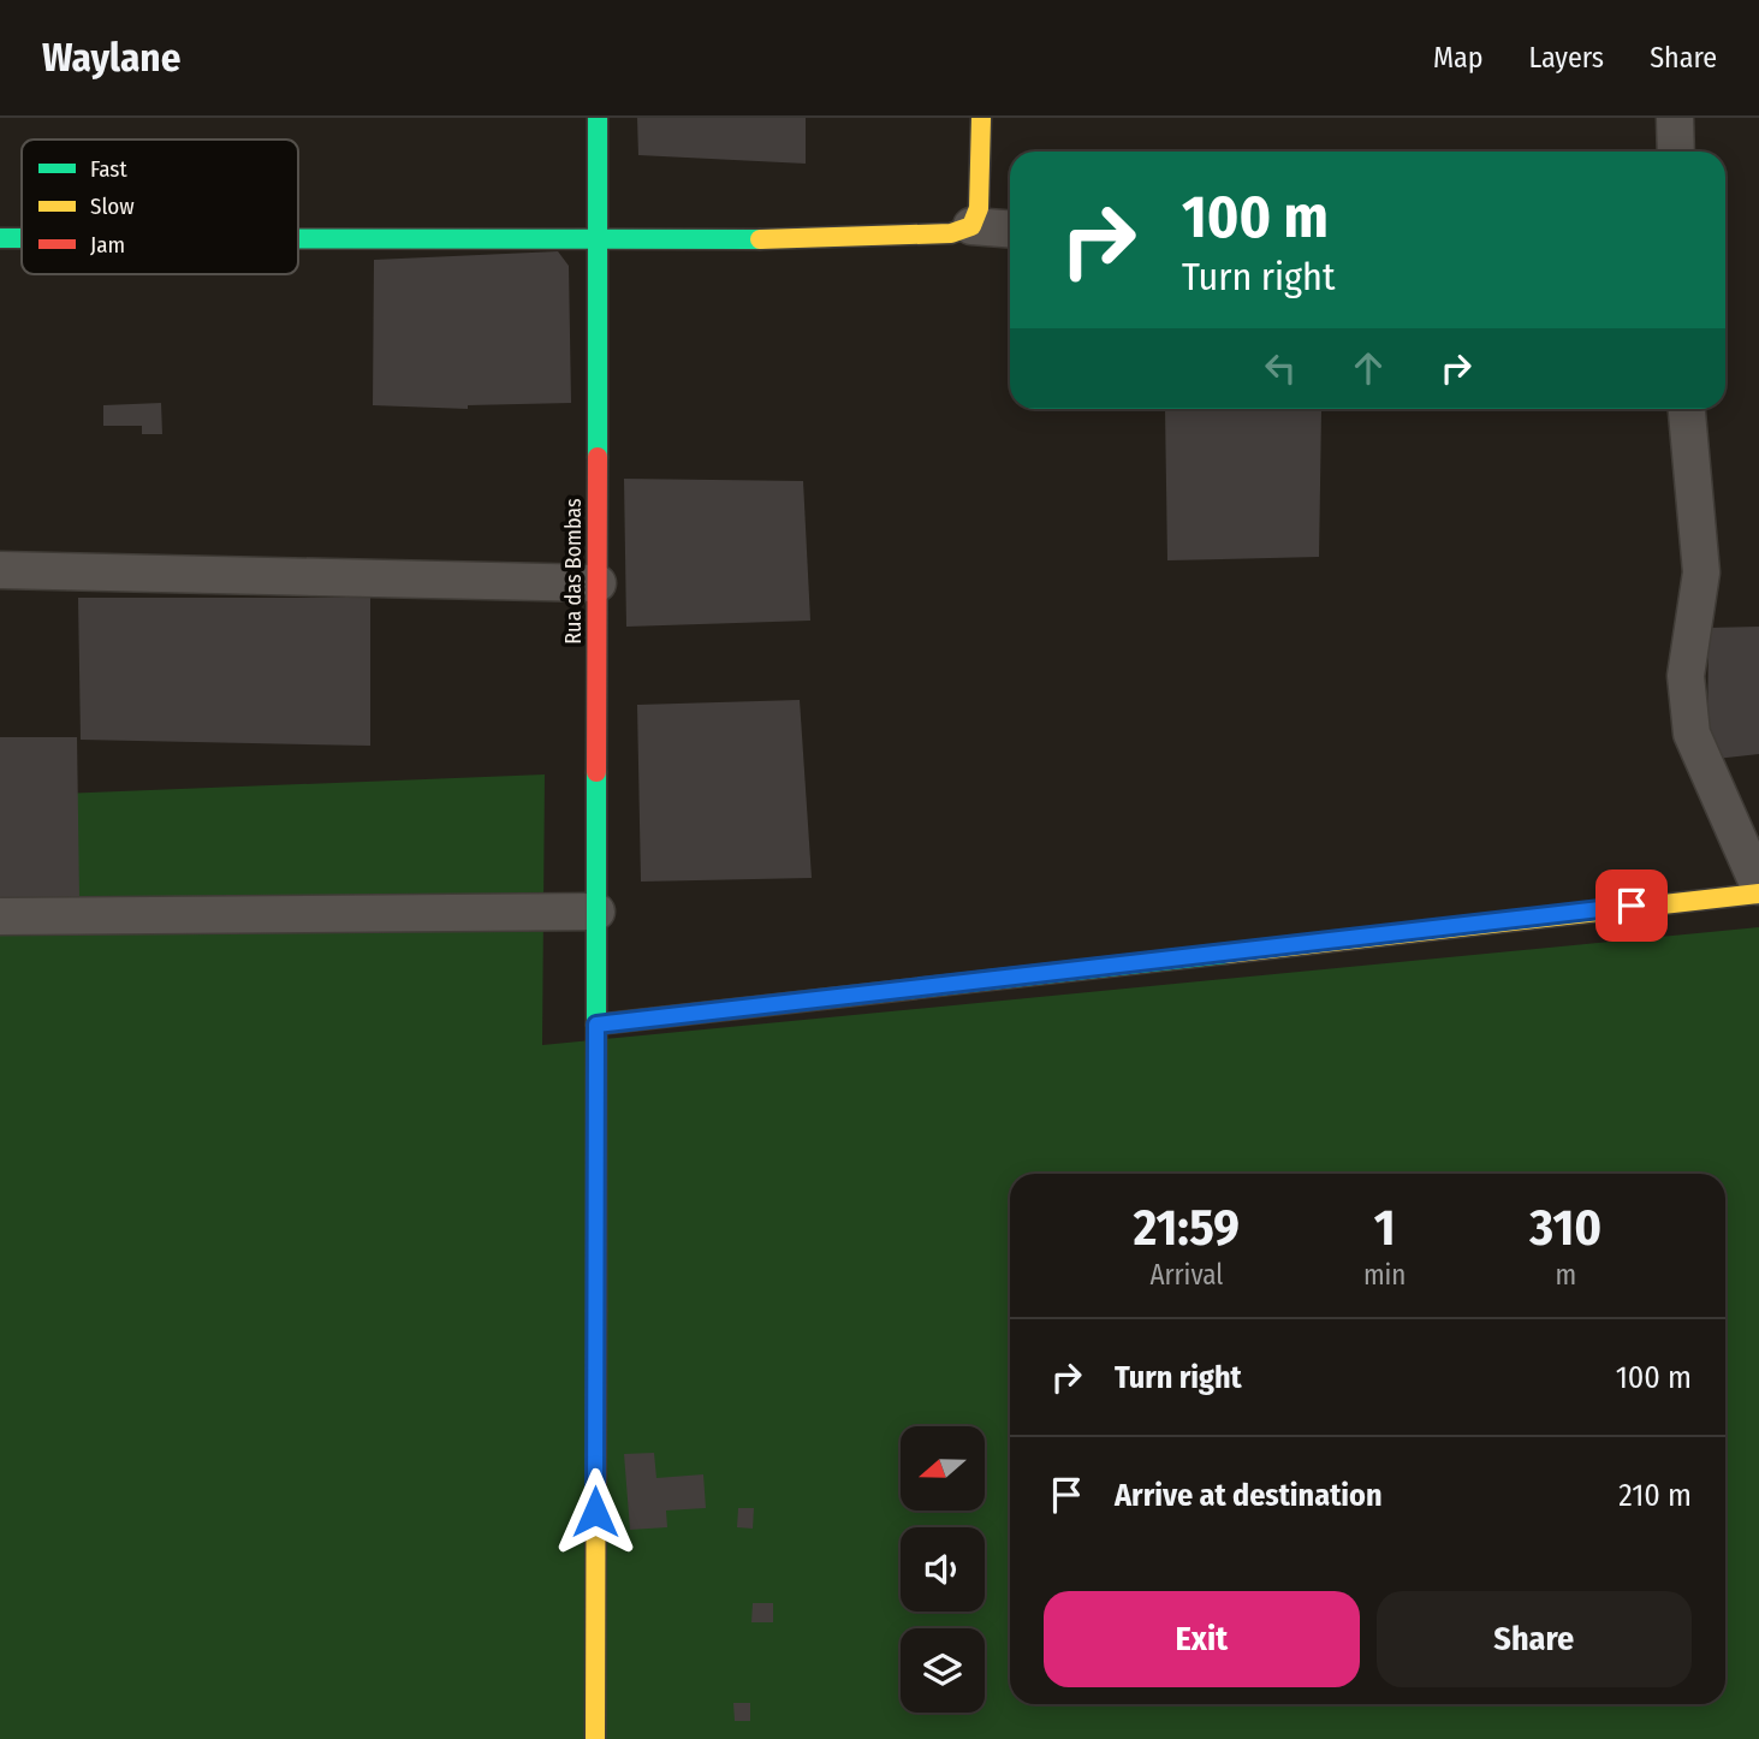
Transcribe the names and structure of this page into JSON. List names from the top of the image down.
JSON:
{
  "streets": {
    "street": ["Rua das Bombas"]
  },
  "legend": ["Fast", "Slow", "Jam"],
  "north": "left",
  "page": {
    "header": "Waylane",
    "nav": ["Map", "Layers", "Share"],
    "turn": ["100 m", "Turn right"],
    "eta": [
      "21:59",
      "Arrival",
      "1",
      "min",
      "310",
      "m"
    ],
    "list": [
      {
        "name": "Turn right",
        "value": "100 m"
      },
      {
        "name": "Arrive at destination",
        "value": "210 m"
      }
    ],
    "buttons": ["Exit", "Share"]
  }
}
